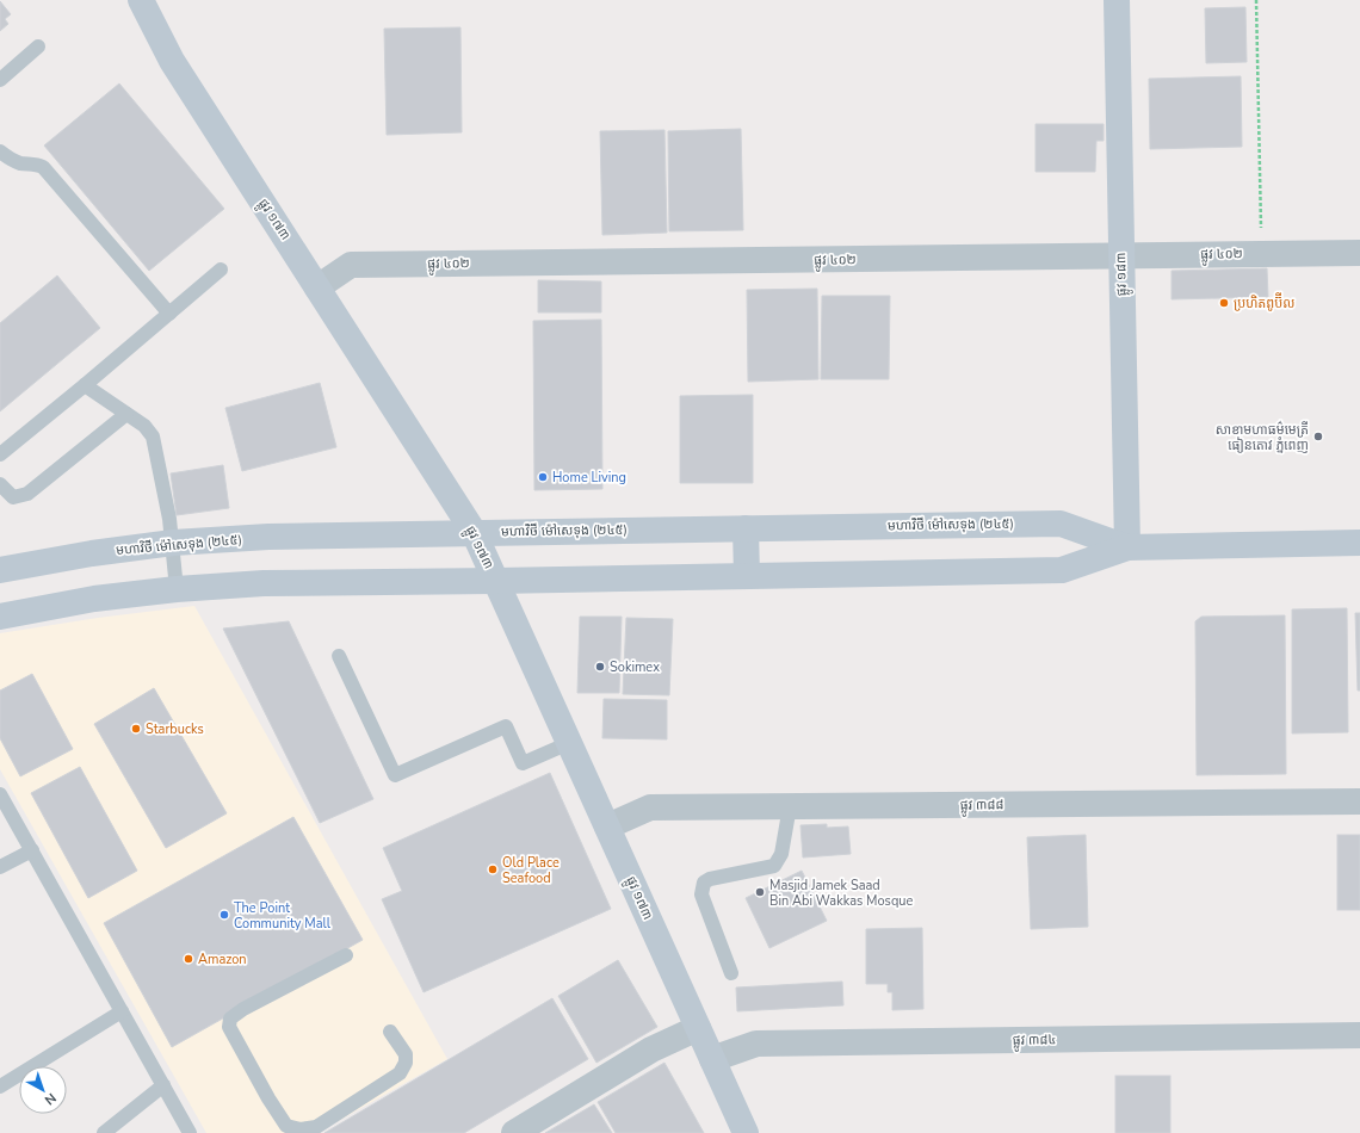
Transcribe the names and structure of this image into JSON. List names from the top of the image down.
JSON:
{
  "streets": {
    "main road": ["ផ្លូវ ១៧៣", "ផ្លូវ ១៨៣", "មហាវិថី ម៉ៅសេទុង (២៤៥)"],
    "street": ["ផ្លូវ ៤០២", "ផ្លូវ ៣៨៨", "ផ្លូវ ៣៨៤"]
  },
  "crossings": [
    ["ផ្លូវ ១៧៣", "ផ្លូវ ៤០២"],
    ["ផ្លូវ ១៧៣", "មហាវិថី ម៉ៅសេទុង (២៤៥)"],
    ["ផ្លូវ ១៧៣", "ផ្លូវ ៣៨៨"],
    ["ផ្លូវ ១៧៣", "ផ្លូវ ៣៨៤"],
    ["ផ្លូវ ៤០២", "ផ្លូវ ១៨៣"],
    ["ផ្លូវ ១៨៣", "មហាវិថី ម៉ៅសេទុង (២៤៥)"]
  ],
  "places": [
    "ប្រហិតពូប៊ីល",
    "សាខាមហាធម៌មេត្រី ធៀនតោវ ភ្នំពេញ",
    "Home Living",
    "Sokimex",
    "Starbucks",
    "Old Place Seafood",
    "Masjid Jamek Saad Bin Abi Wakkas Mosque",
    "The Point Community Mall",
    "Amazon"
  ],
  "north": "bottom right"
}
